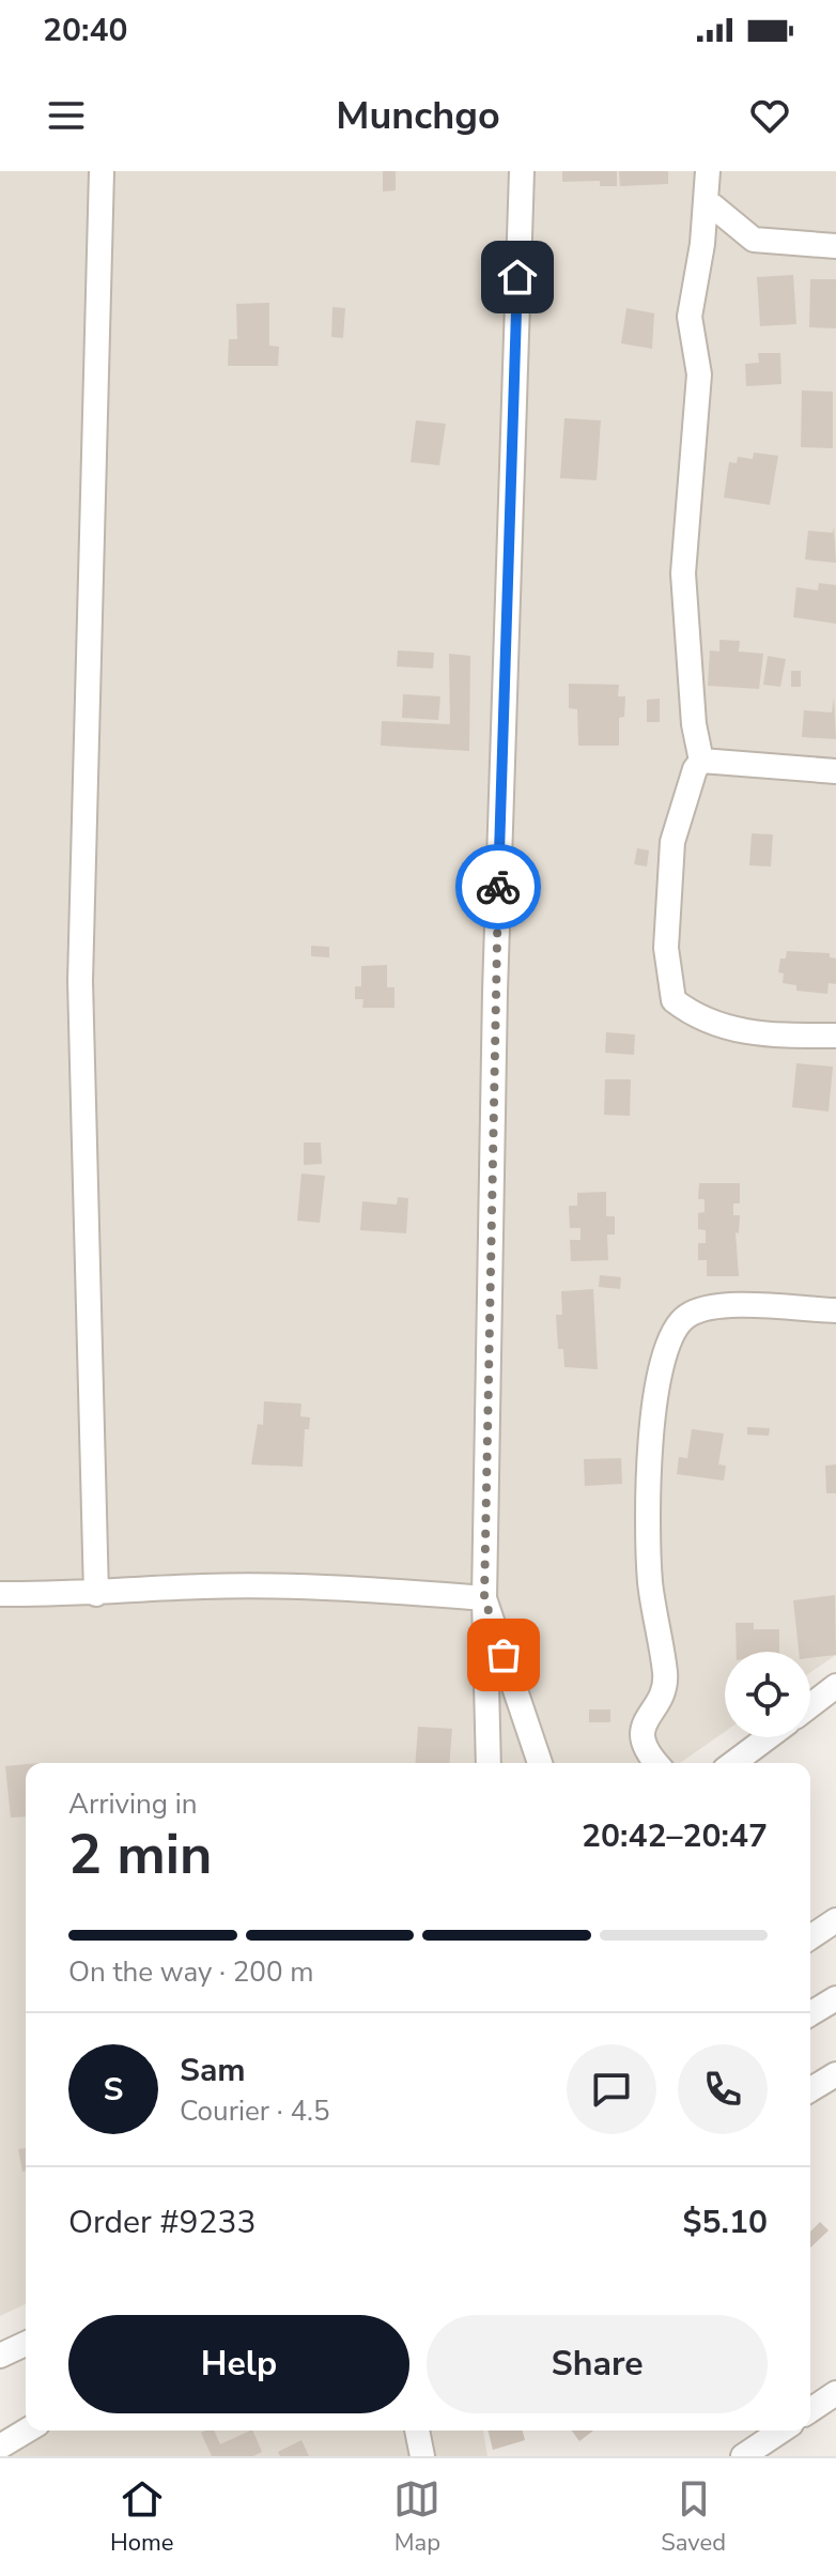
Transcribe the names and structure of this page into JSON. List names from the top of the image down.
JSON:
{
  "page": {
    "status": "20:40",
    "header": "Munchgo",
    "heading": ["2 min", "Arriving in", "20:42–20:47"],
    "panel": [
      "Sam",
      "Courier · 4.5",
      "Order #9233",
      "$5.10"
    ],
    "bar": "On the way · 200 m",
    "round": "S",
    "buttons": ["Help", "Share"],
    "tabs": ["Home", "Map", "Saved"]
  }
}
